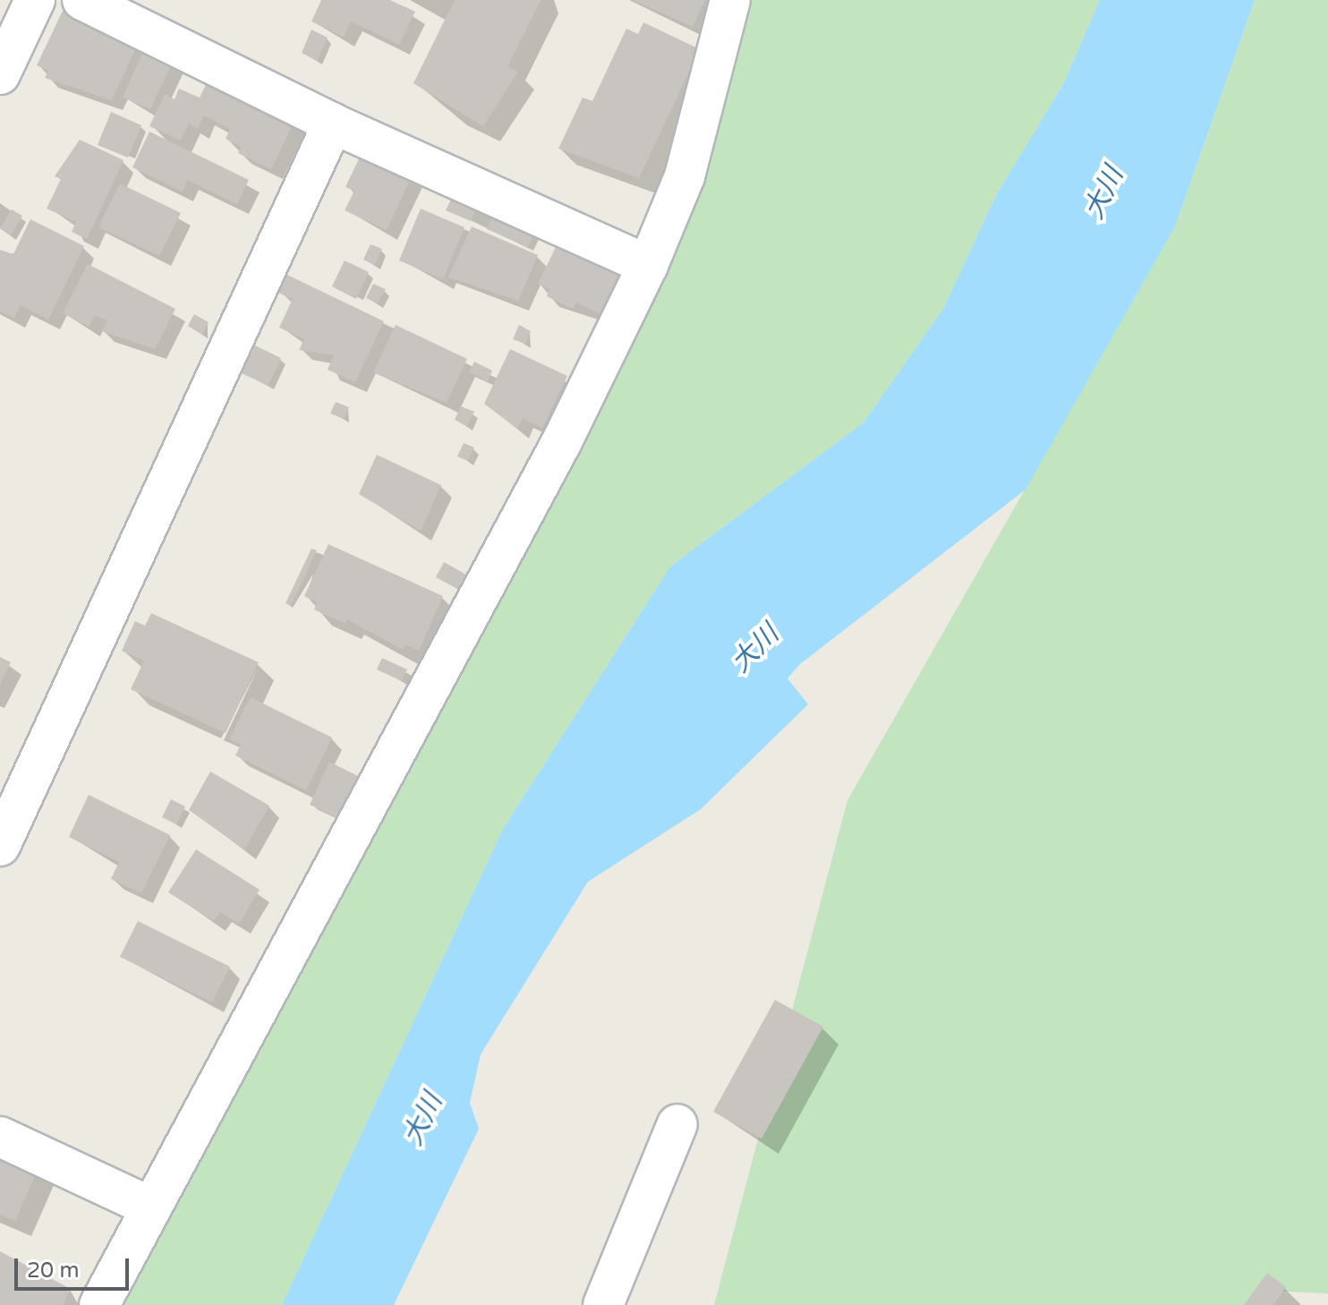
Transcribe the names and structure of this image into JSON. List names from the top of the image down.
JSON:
{
  "water": ["大川"],
  "scale_bar": "20 m"
}
